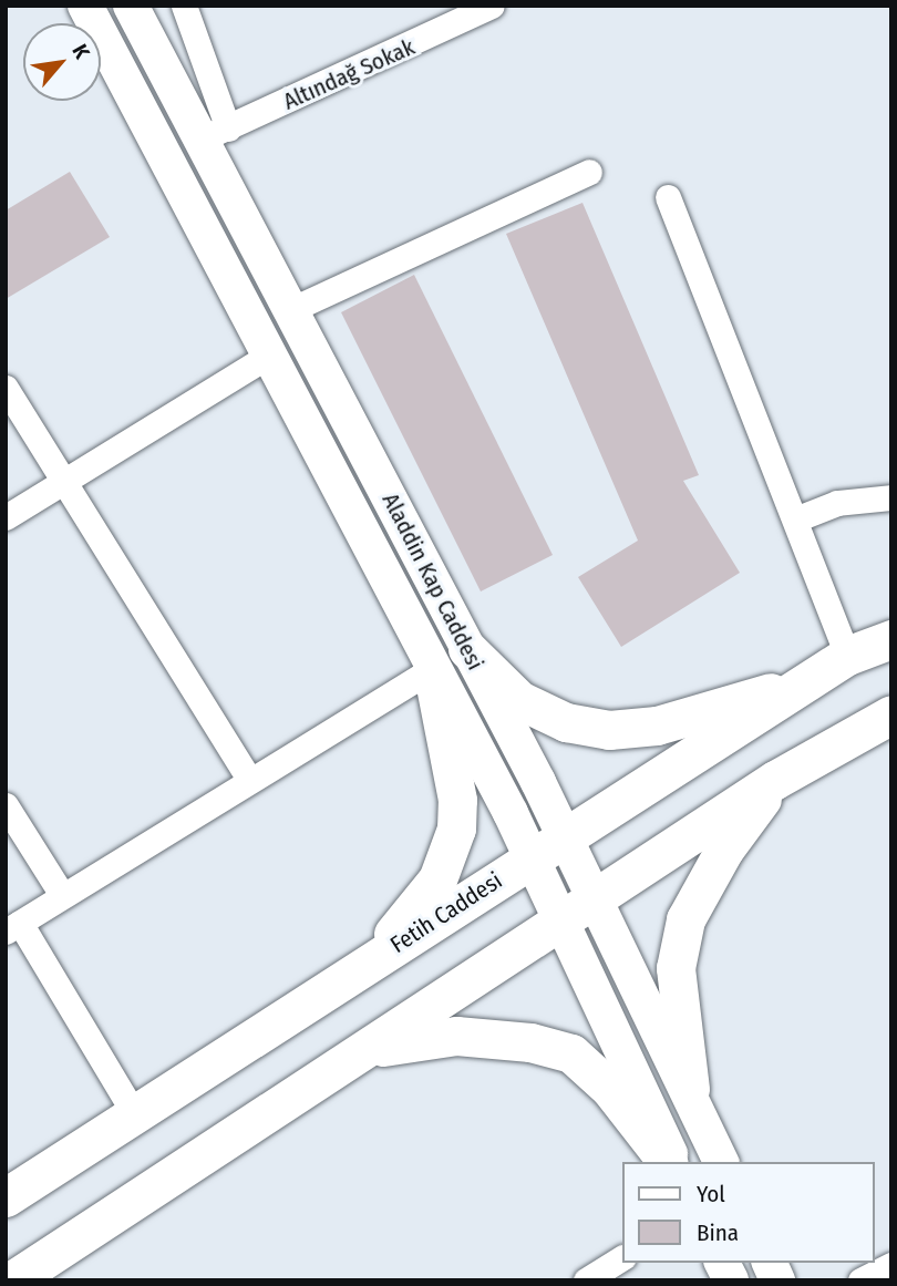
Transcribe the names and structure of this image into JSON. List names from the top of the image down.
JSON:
{
  "streets": {
    "main road": ["Fetih Caddesi"],
    "street": ["Altındağ Sokak", "Aladdin Kap Caddesi"]
  },
  "crossings": [
    ["Altındağ Sokak", "Aladdin Kap Caddesi"],
    ["Aladdin Kap Caddesi", "Fetih Caddesi"]
  ],
  "legend": ["Yol", "Bina"],
  "north": "top right"
}
